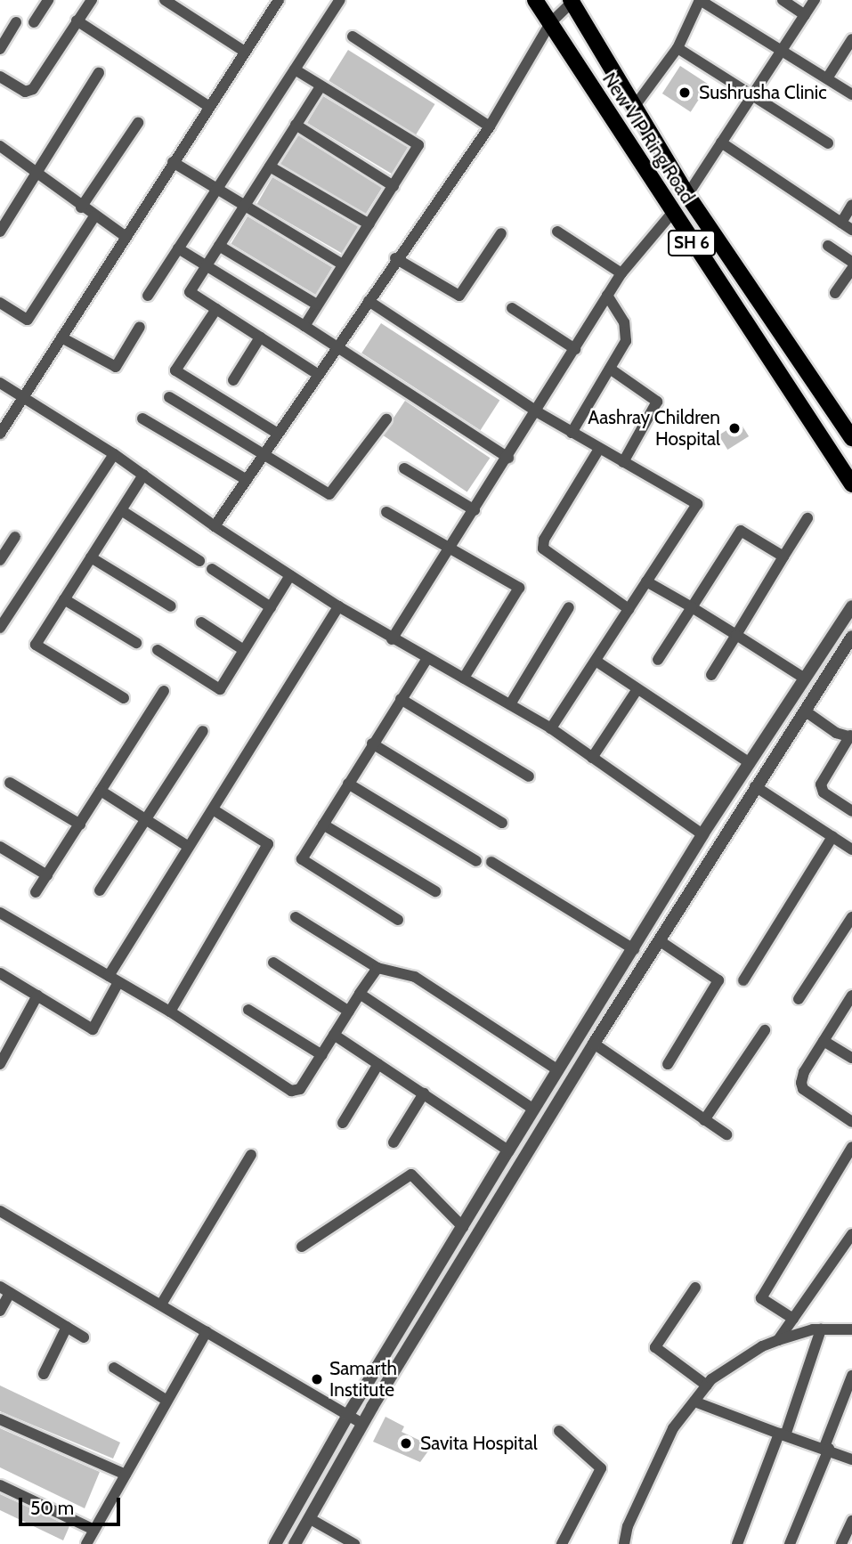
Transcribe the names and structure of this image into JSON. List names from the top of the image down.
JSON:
{
  "streets": {
    "main road": ["New VIP Ring Road", "SH 6"]
  },
  "places": [
    "Sushrusha Clinic",
    "Aashray Children Hospital",
    "Samarth Institute",
    "Savita Hospital"
  ],
  "scale_bar": "50 m"
}
